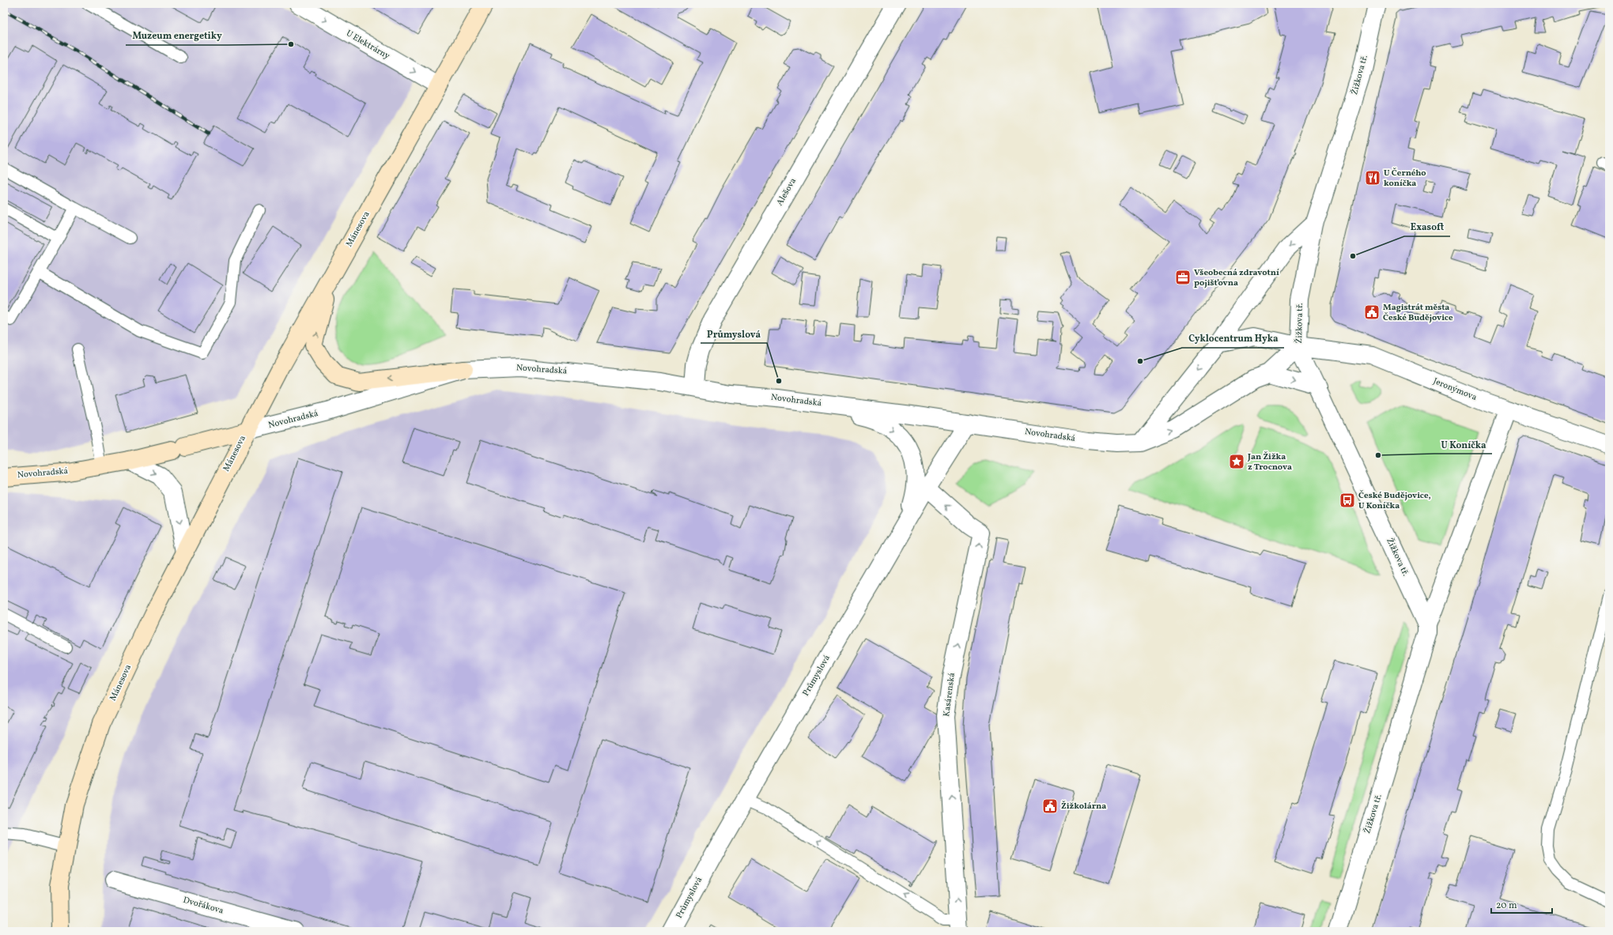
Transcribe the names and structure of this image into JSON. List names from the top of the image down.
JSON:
{
  "streets": {
    "main road": ["Mánesova", "Novohradská"],
    "street": [
      "U Elektrárny",
      "Žižkova tř.",
      "Alešova",
      "Jeronýmova",
      "Průmyslová",
      "Kasárenská",
      "Dvořákova"
    ]
  },
  "crossings": [
    ["U Elektrárny", "Mánesova"],
    ["Žižkova tř.", "Jeronýmova"],
    ["Alešova", "Novohradská"],
    ["Mánesova", "Novohradská"],
    ["Novohradská", "Průmyslová"],
    ["Průmyslová", "Kasárenská"]
  ],
  "one_way": ["U Elektrárny", "Kasárenská"],
  "places": {
    "other": [
      "Muzeum energetiky",
      "Exasoft",
      "Cyklocentrum Hyka",
      "Průmyslová",
      "U Koníčka"
    ],
    "restaurant": ["U Černého koníčka"],
    "office": ["Všeobecná zdravotní pojišťovna"],
    "public building": ["Magistrát města České Budějovice", "Žižkolárna"],
    "place": ["Jan Žižka z Trocnova"],
    "bus stop": ["České Budějovice, U Koníčka"]
  },
  "scale_bar": "20 m"
}
